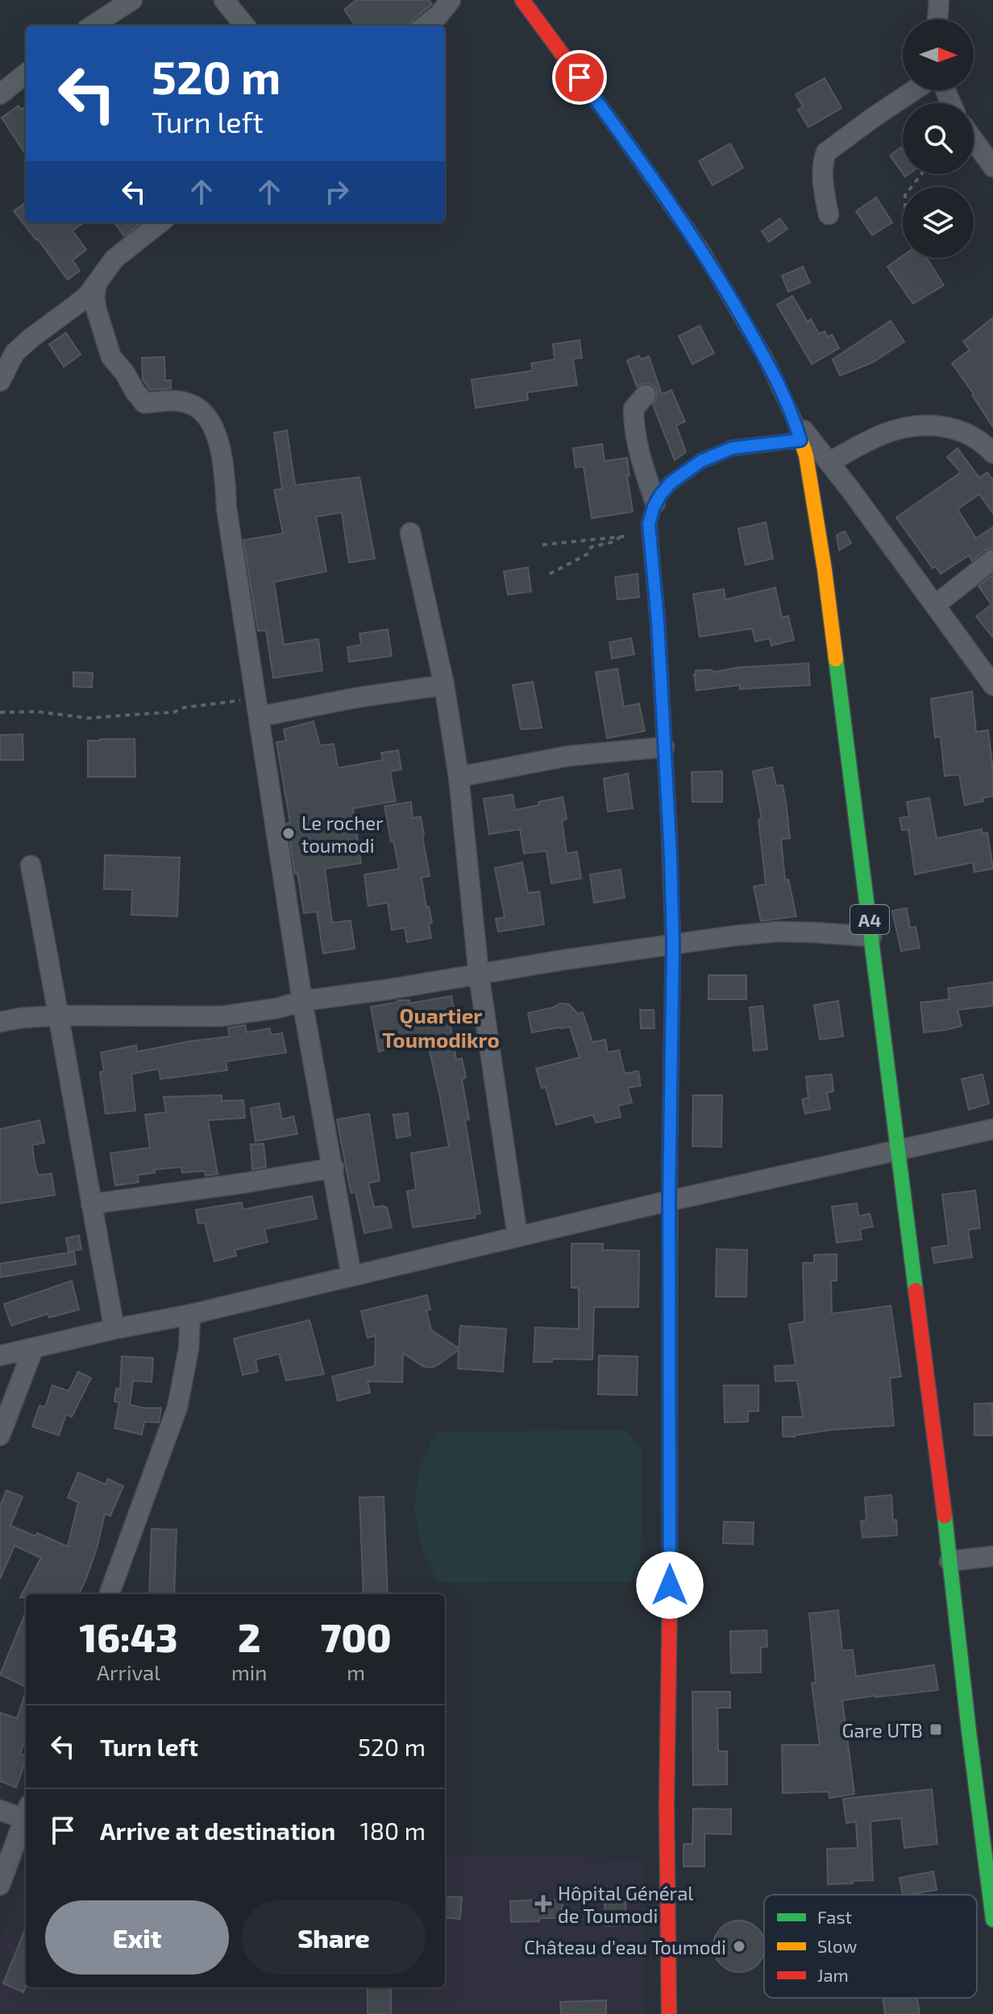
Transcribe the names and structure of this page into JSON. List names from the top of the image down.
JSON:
{
  "streets": {
    "main road": ["A4"]
  },
  "districts": ["Quartier Toumodikro"],
  "places": {
    "other": ["Le rocher toumodi", "Château d'eau Toumodi"],
    "transit": ["Gare UTB"],
    "health": ["Hôpital Général de Toumodi"]
  },
  "legend": ["Fast", "Slow", "Jam"],
  "north": "right",
  "page": {
    "turn": ["520 m", "Turn left"],
    "eta": [
      "16:43",
      "Arrival",
      "2",
      "min",
      "700",
      "m"
    ],
    "list": [
      {
        "name": "Turn left",
        "value": "520 m"
      },
      {
        "name": "Arrive at destination",
        "value": "180 m"
      }
    ],
    "buttons": ["Exit", "Share"]
  }
}
